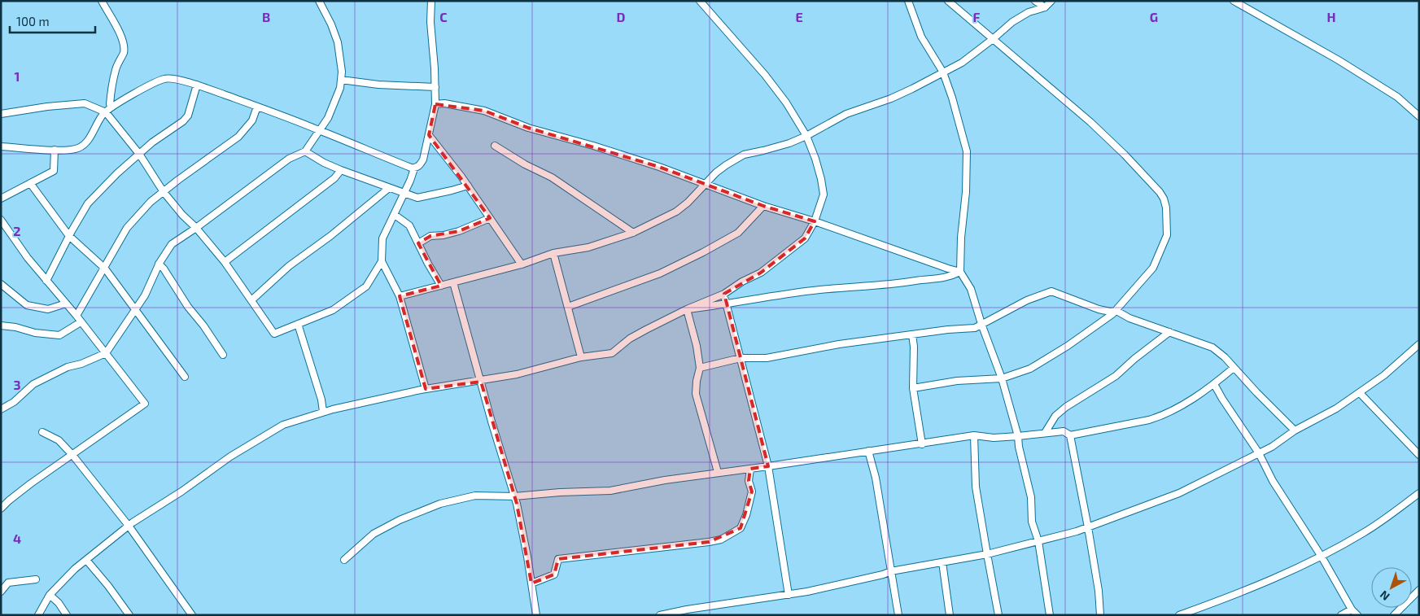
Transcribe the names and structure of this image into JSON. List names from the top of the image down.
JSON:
{
  "scale_bar": "100 m",
  "north": "bottom left",
  "grid": {
    "columns": [
      "B",
      "C",
      "D",
      "E",
      "F",
      "G",
      "H"
    ],
    "rows": [
      "1",
      "2",
      "3",
      "4"
    ]
  }
}
